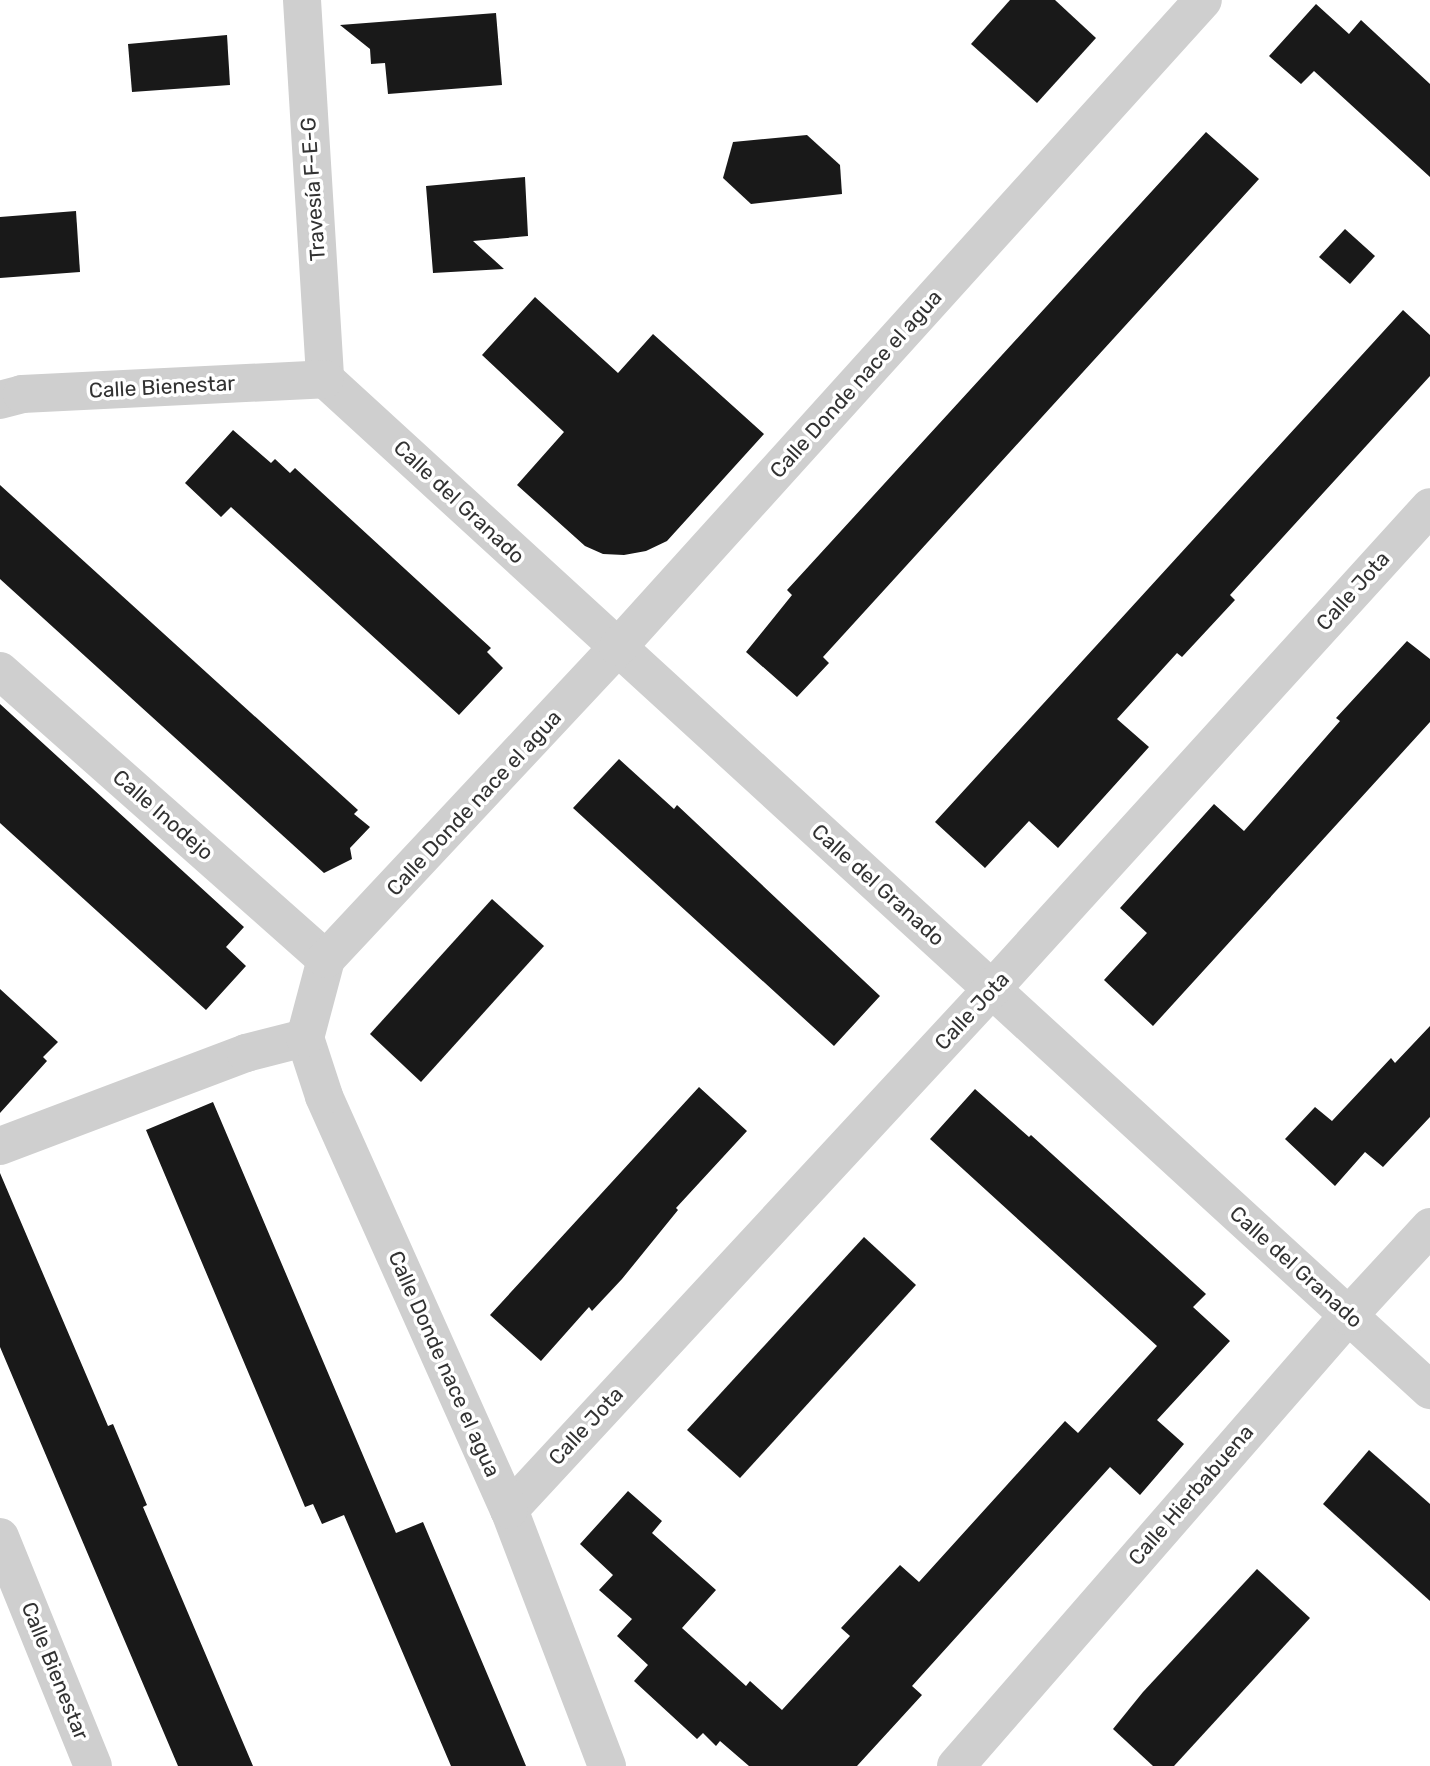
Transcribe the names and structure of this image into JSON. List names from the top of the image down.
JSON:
{
  "streets": {
    "street": [
      "Travesía F-E-G",
      "Calle Donde nace el agua",
      "Calle Bienestar",
      "Calle del Granado",
      "Calle Jota",
      "Calle Inodejo",
      "Calle Hierbabuena"
    ]
  },
  "crossings": [
    ["Travesía F-E-G", "Calle Bienestar"],
    ["Travesía F-E-G", "Calle del Granado"],
    ["Calle Donde nace el agua", "Calle del Granado"],
    ["Calle Donde nace el agua", "Calle Jota"],
    ["Calle Donde nace el agua", "Calle Inodejo"],
    ["Calle Bienestar", "Calle del Granado"],
    ["Calle del Granado", "Calle Jota"],
    ["Calle del Granado", "Calle Hierbabuena"]
  ]
}
